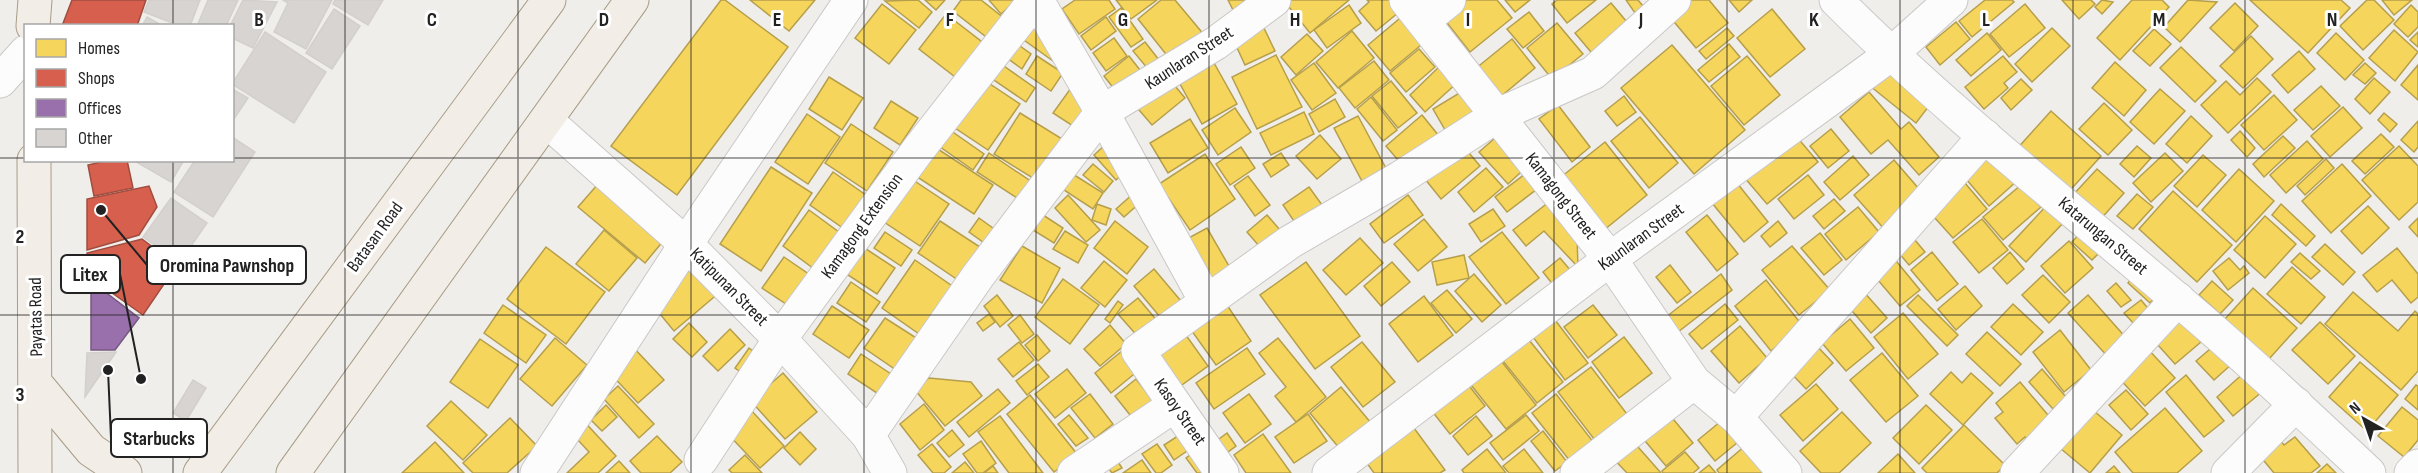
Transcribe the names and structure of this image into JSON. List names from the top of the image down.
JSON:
{
  "streets": {
    "main road": ["Batasan Road", "Payatas Road"],
    "street": [
      "Kaunlaran Street",
      "Kamagong Street",
      "Kamagong Extension",
      "Katarungan Street",
      "Katipunan Street",
      "Kasoy Street"
    ]
  },
  "crossings": [
    ["Kaunlaran Street", "Kamagong Street"],
    ["Kaunlaran Street", "Katarungan Street"],
    ["Kamagong Extension", "Katipunan Street"]
  ],
  "places": ["Oromina Pawnshop", "Starbucks", "Litex"],
  "legend": [
    "Homes",
    "Shops",
    "Offices",
    "Other"
  ],
  "north": "top left",
  "grid": {
    "columns": [
      "B",
      "C",
      "D",
      "E",
      "F",
      "G",
      "H",
      "I",
      "J",
      "K",
      "L",
      "M",
      "N"
    ],
    "rows": ["2", "3"]
  }
}
